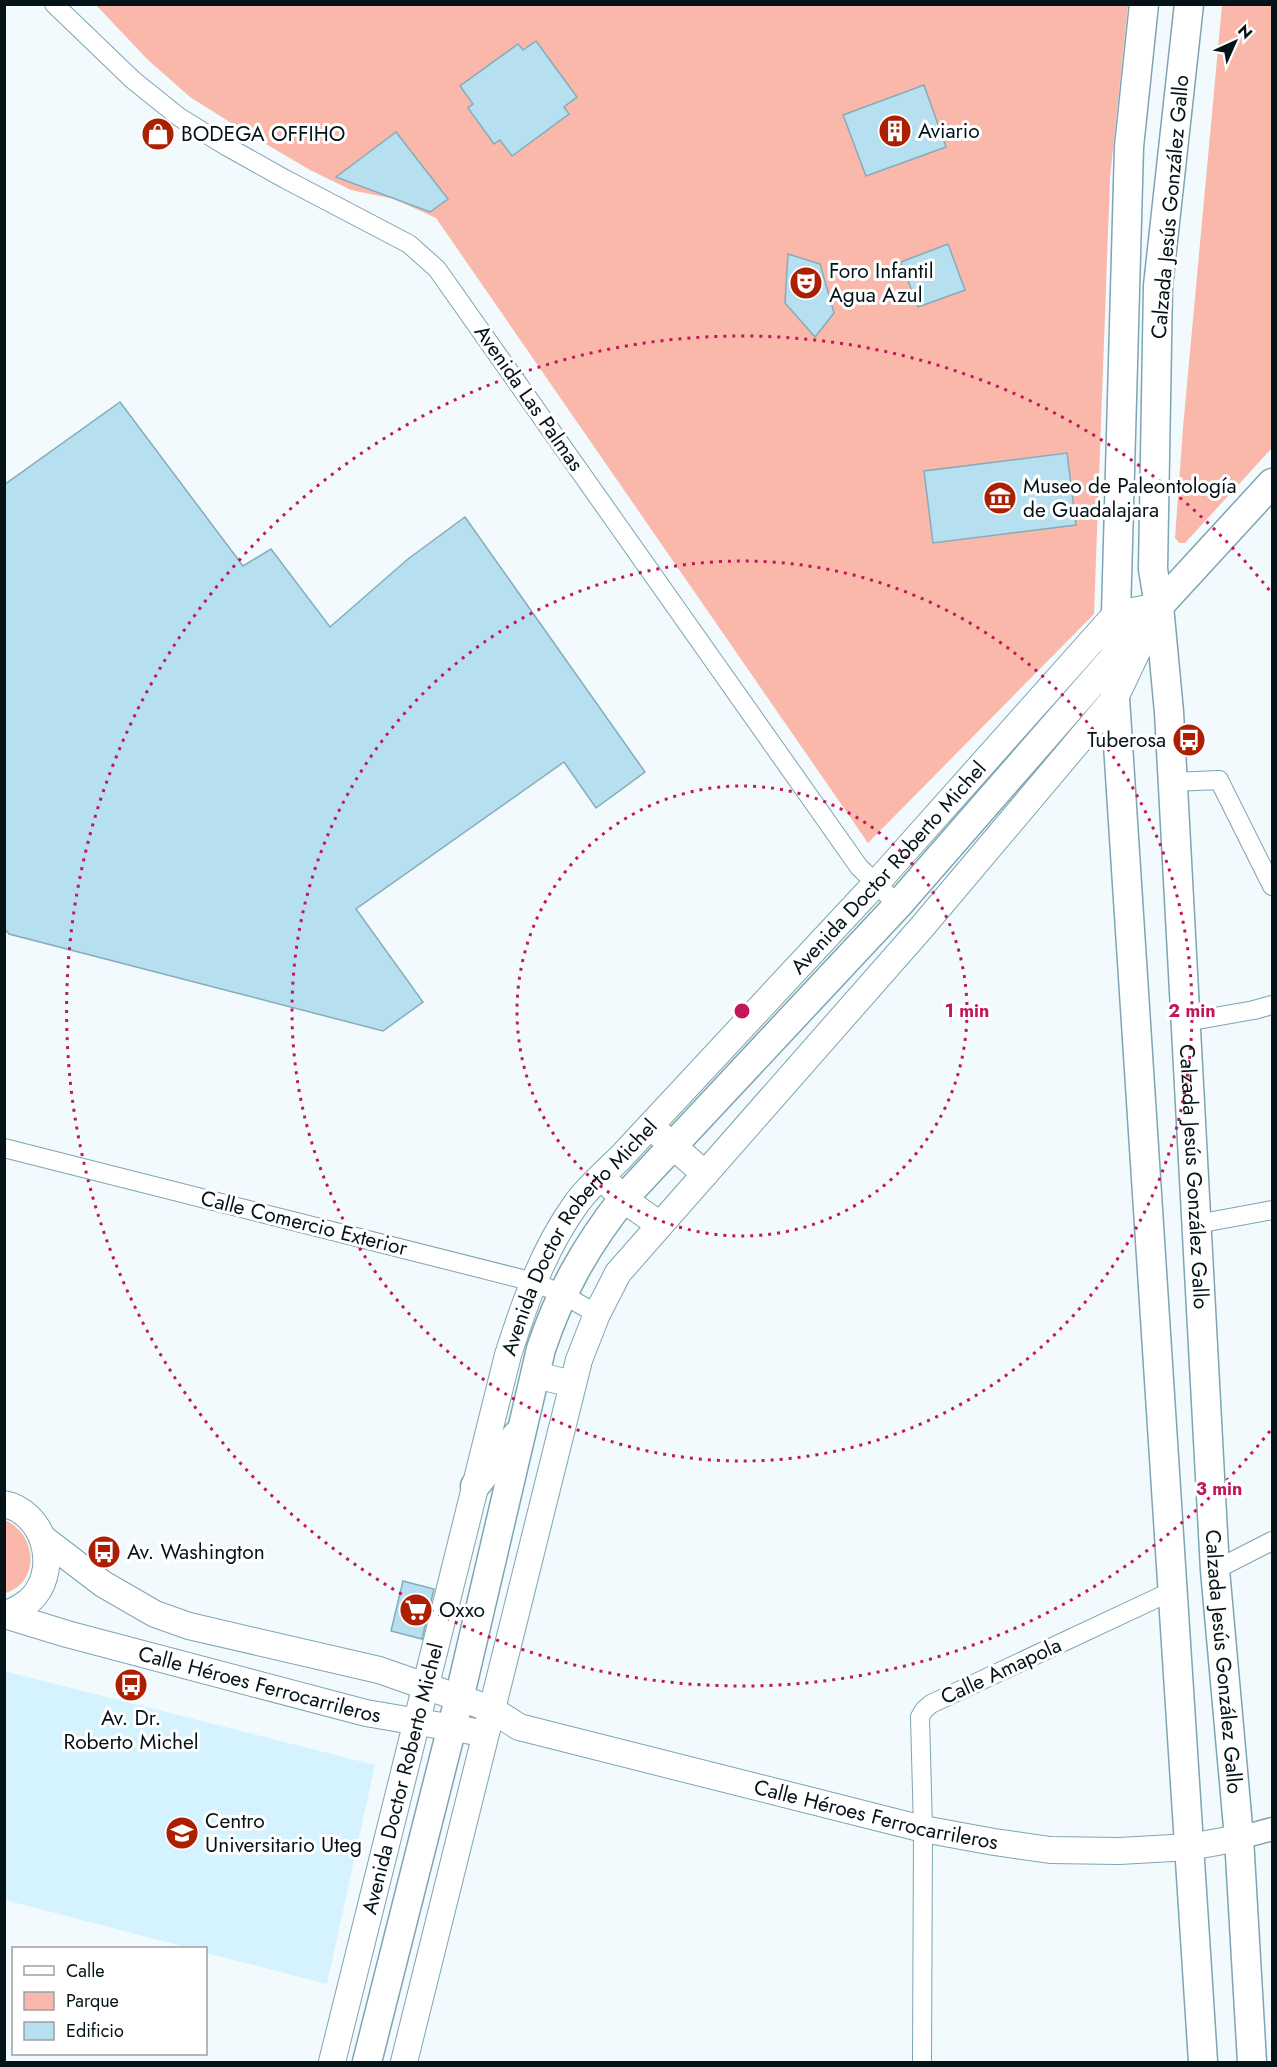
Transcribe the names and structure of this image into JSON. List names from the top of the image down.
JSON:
{
  "streets": {
    "main road": ["Calzada Jesús González Gallo", "Avenida Doctor Roberto Michel", "Calle Héroes Ferrocarrileros"],
    "street": ["Avenida Las Palmas", "Calle Comercio Exterior", "Calle Amapola"]
  },
  "crossings": [
    ["Calzada Jesús González Gallo", "Avenida Doctor Roberto Michel"],
    ["Calzada Jesús González Gallo", "Calle Héroes Ferrocarrileros"],
    ["Avenida Las Palmas", "Avenida Doctor Roberto Michel"],
    ["Avenida Doctor Roberto Michel", "Calle Comercio Exterior"],
    ["Avenida Doctor Roberto Michel", "Calle Héroes Ferrocarrileros"],
    ["Calle Amapola", "Calle Héroes Ferrocarrileros"]
  ],
  "places": {
    "building": ["Aviario"],
    "shop": ["BODEGA OFFIHO"],
    "theatre": ["Foro Infantil Agua Azul"],
    "museum": ["Museo de Paleontología de Guadalajara"],
    "bus stop": ["Tuberosa", "Av. Washington", "Av. Dr. Roberto Michel"],
    "supermarket": ["Oxxo"],
    "school or university": ["Centro Universitario Uteg"]
  },
  "legend": ["Calle", "Parque", "Edificio"],
  "north": "top right",
  "rings": ["1 min", "2 min", "3 min"]
}
